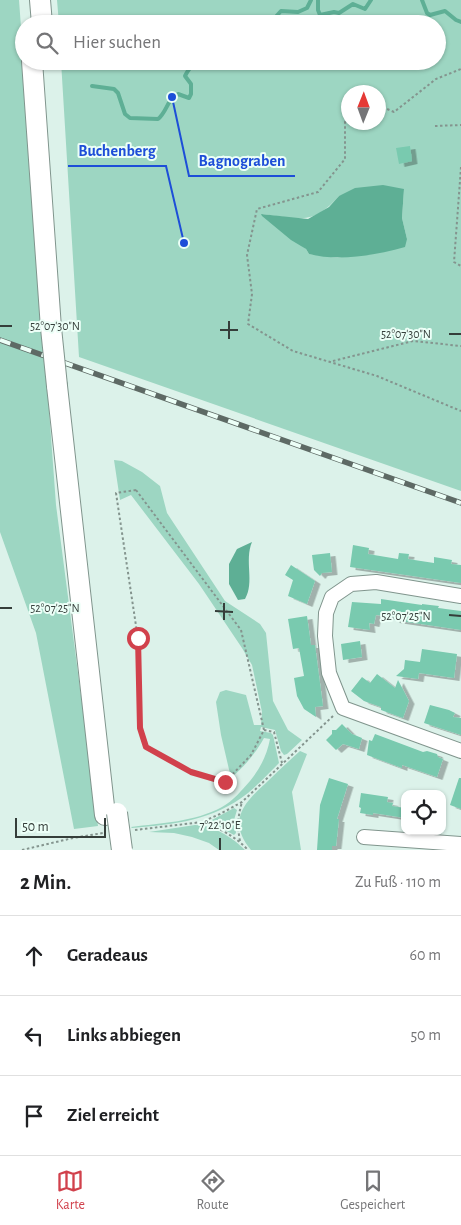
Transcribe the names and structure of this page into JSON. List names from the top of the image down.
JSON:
{
  "places": ["Bagnograben", "Buchenberg"],
  "scale_bar": "50 m",
  "north": "top",
  "page": {
    "search": "Hier suchen",
    "scale": "50 m",
    "heading": ["2 Min.", "Zu Fuß · 110 m"],
    "list": [
      ["Geradeaus", "60 m"],
      ["Links abbiegen", "50 m"],
      "Ziel erreicht"
    ],
    "nav": ["Karte", "Route", "Gespeichert"]
  },
  "coordinates": ["52°07'30\"N", "52°07'25\"N", "7°22'10\"E"]
}
